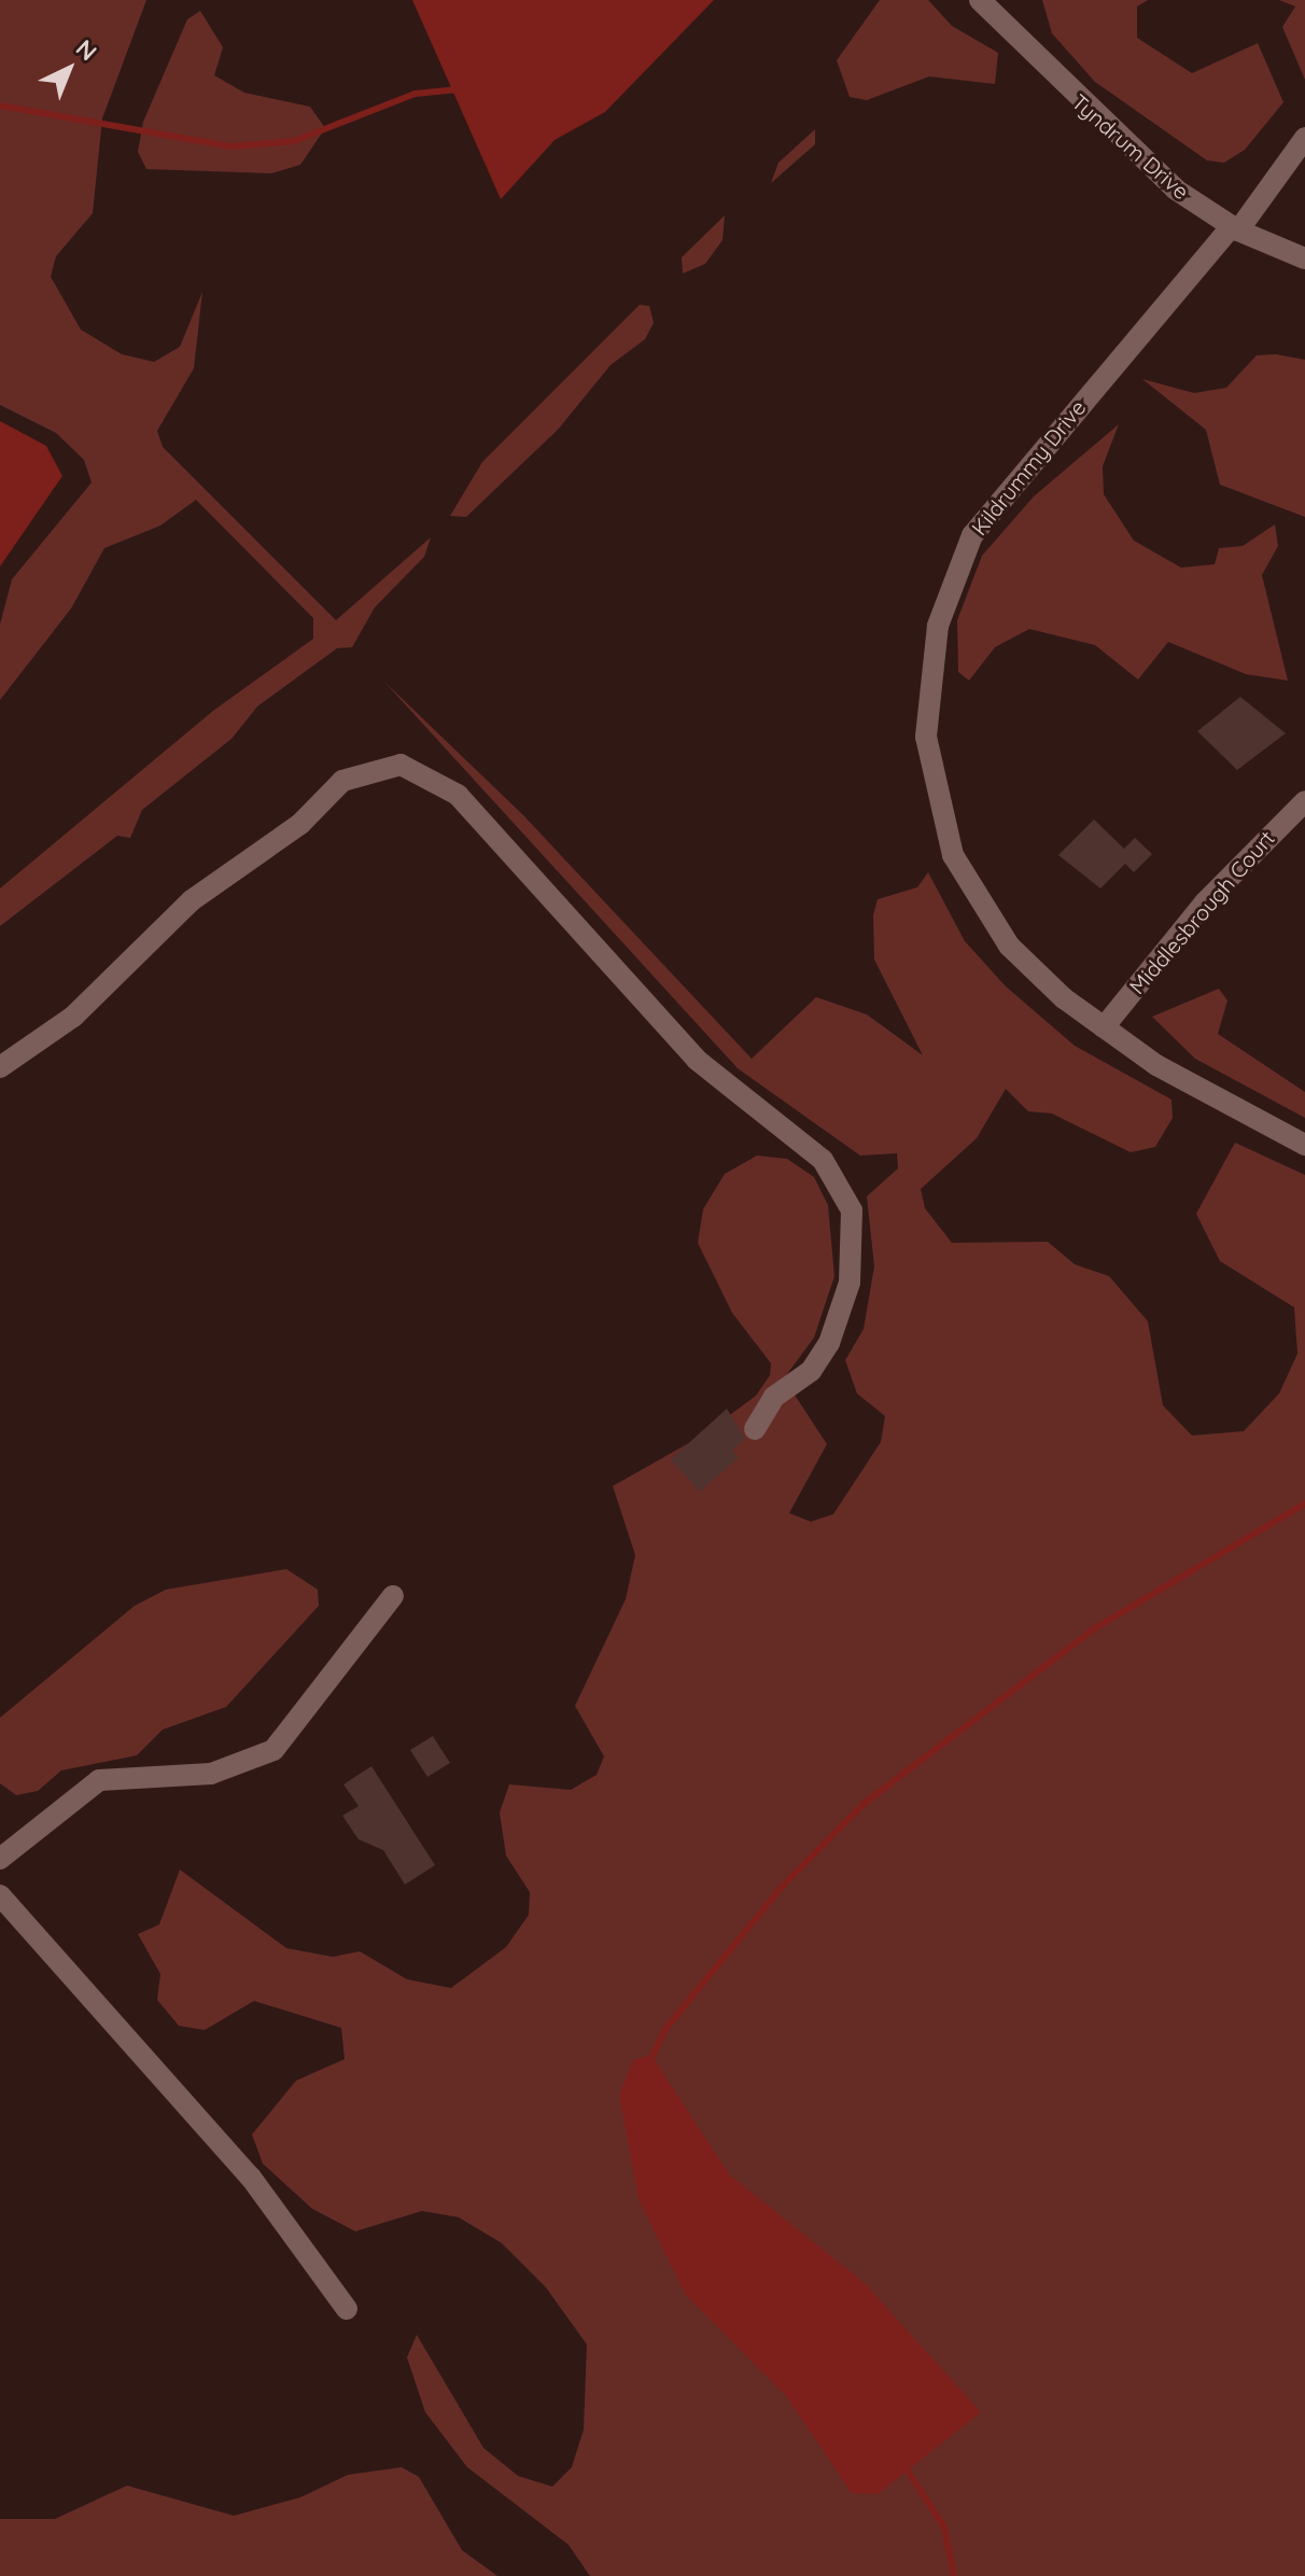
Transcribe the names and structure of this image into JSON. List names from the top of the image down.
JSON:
{
  "streets": {
    "street": ["Tyndrum Drive", "Kildrummy Drive", "Middlesbrough Court"]
  },
  "crossings": [
    ["Tyndrum Drive", "Kildrummy Drive"],
    ["Kildrummy Drive", "Middlesbrough Court"]
  ],
  "north": "top right"
}
